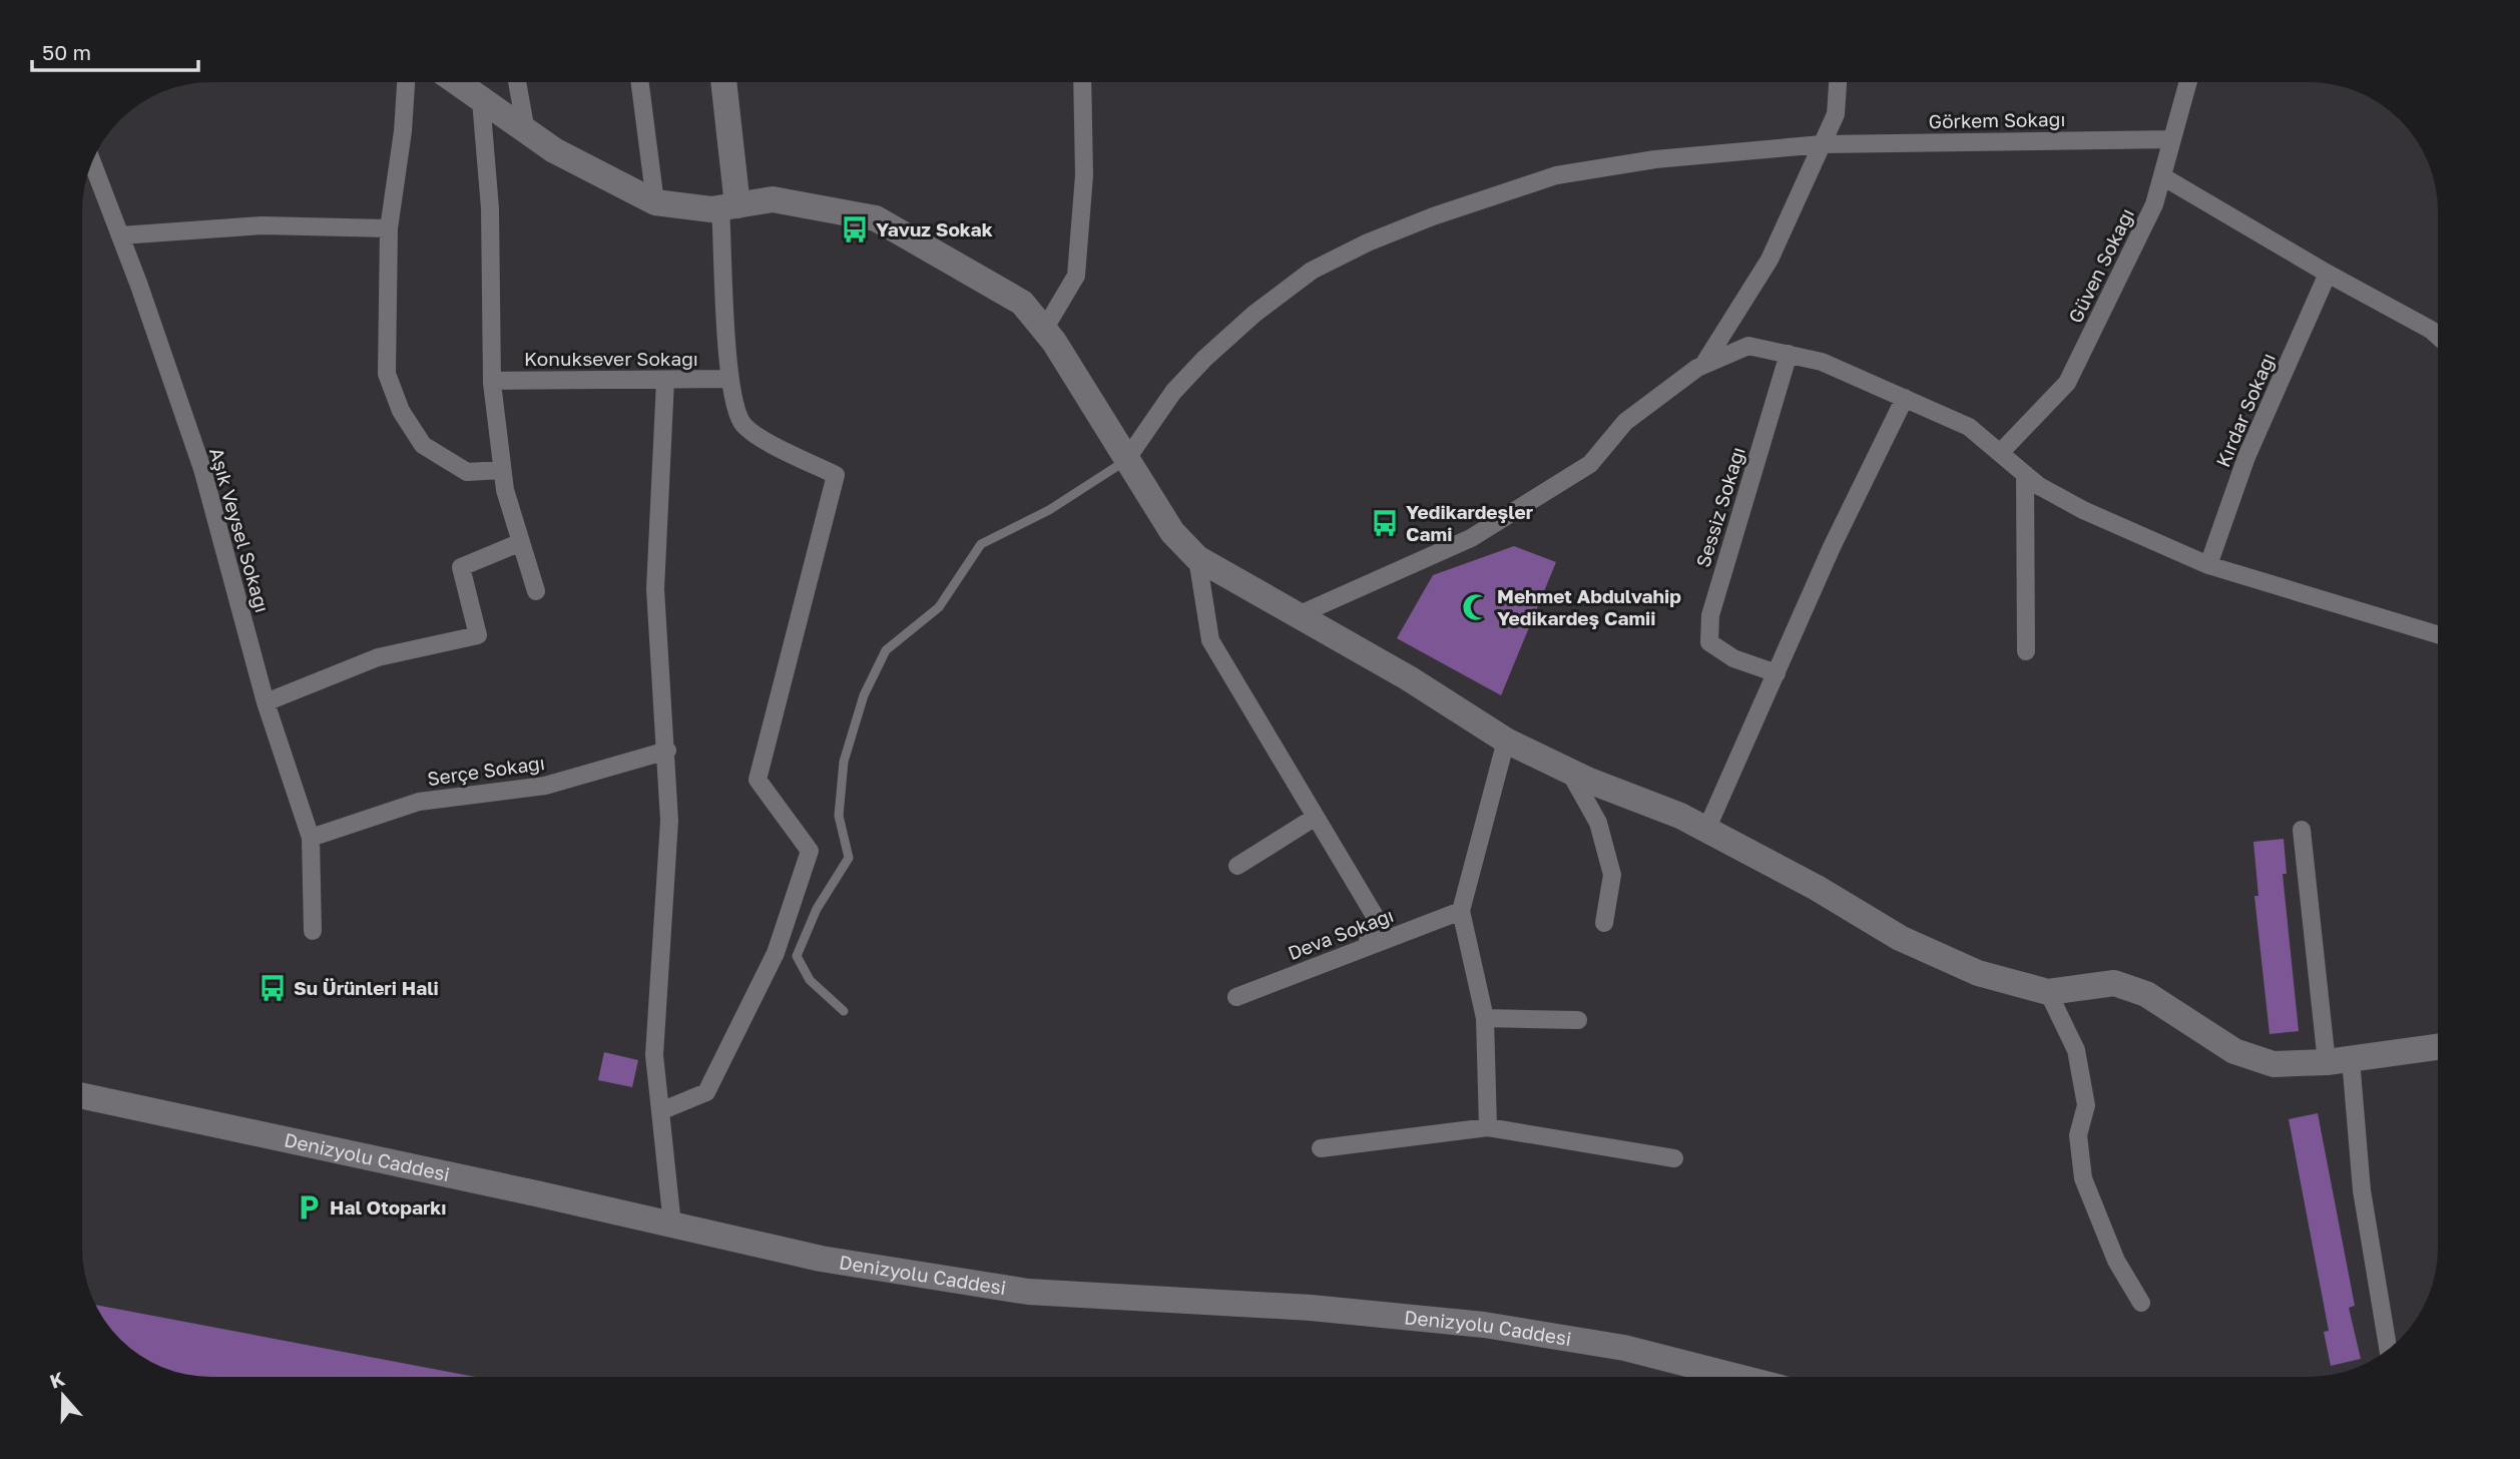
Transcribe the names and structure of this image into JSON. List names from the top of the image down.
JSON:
{
  "streets": {
    "main road": ["Denizyolu Caddesi"],
    "street": [
      "Görkem Sokağı",
      "Güven Sokağı",
      "Konuksever Sokağı",
      "Kırdar Sokağı",
      "Sessiz Sokağı",
      "Aşık Veysel Sokağı",
      "Serçe Sokağı",
      "Deva Sokağı"
    ]
  },
  "crossings": [
    ["Görkem Sokağı", "Güven Sokağı"],
    ["Aşık Veysel Sokağı", "Serçe Sokağı"]
  ],
  "places": {
    "bus stop": ["Yavuz Sokak", "Yedikardeşler Cami", "Su Ürünleri Hali"],
    "mosque": ["Mehmet Abdulvahip Yedikardeş Camii"],
    "parking": ["Hal Otoparkı"]
  },
  "scale_bar": "50 m",
  "north": "top"
}
